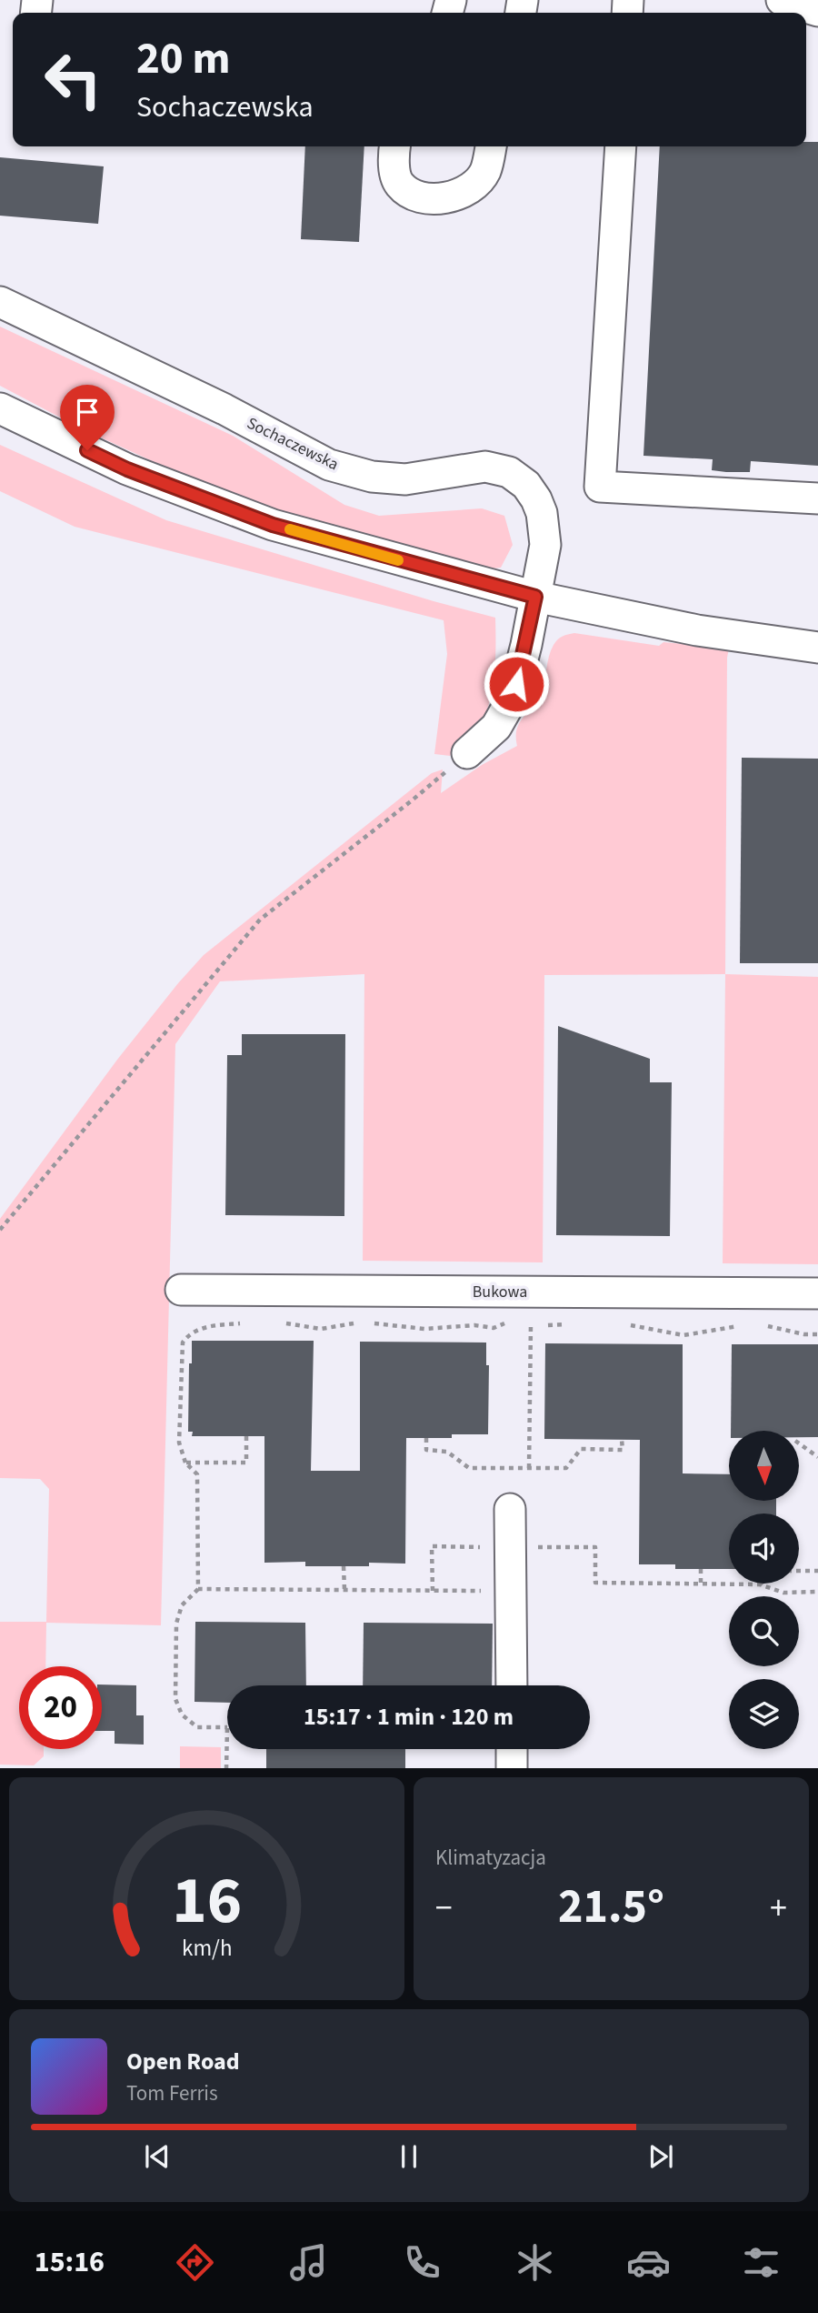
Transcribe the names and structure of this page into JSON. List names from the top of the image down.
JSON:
{
  "streets": {
    "street": ["Sochaczewska", "Bukowa"]
  },
  "north": "bottom",
  "page": {
    "turn": ["20 m", "Sochaczewska"],
    "limit": "20",
    "trip": "15:17 · 1 min · 120 m",
    "tile": "Klimatyzacja",
    "heat": ["−", "21.5°", "+"],
    "song": ["Open Road", "Tom Ferris"],
    "tabs": "15:16",
    "gauge": ["16", "km/h"]
  }
}
